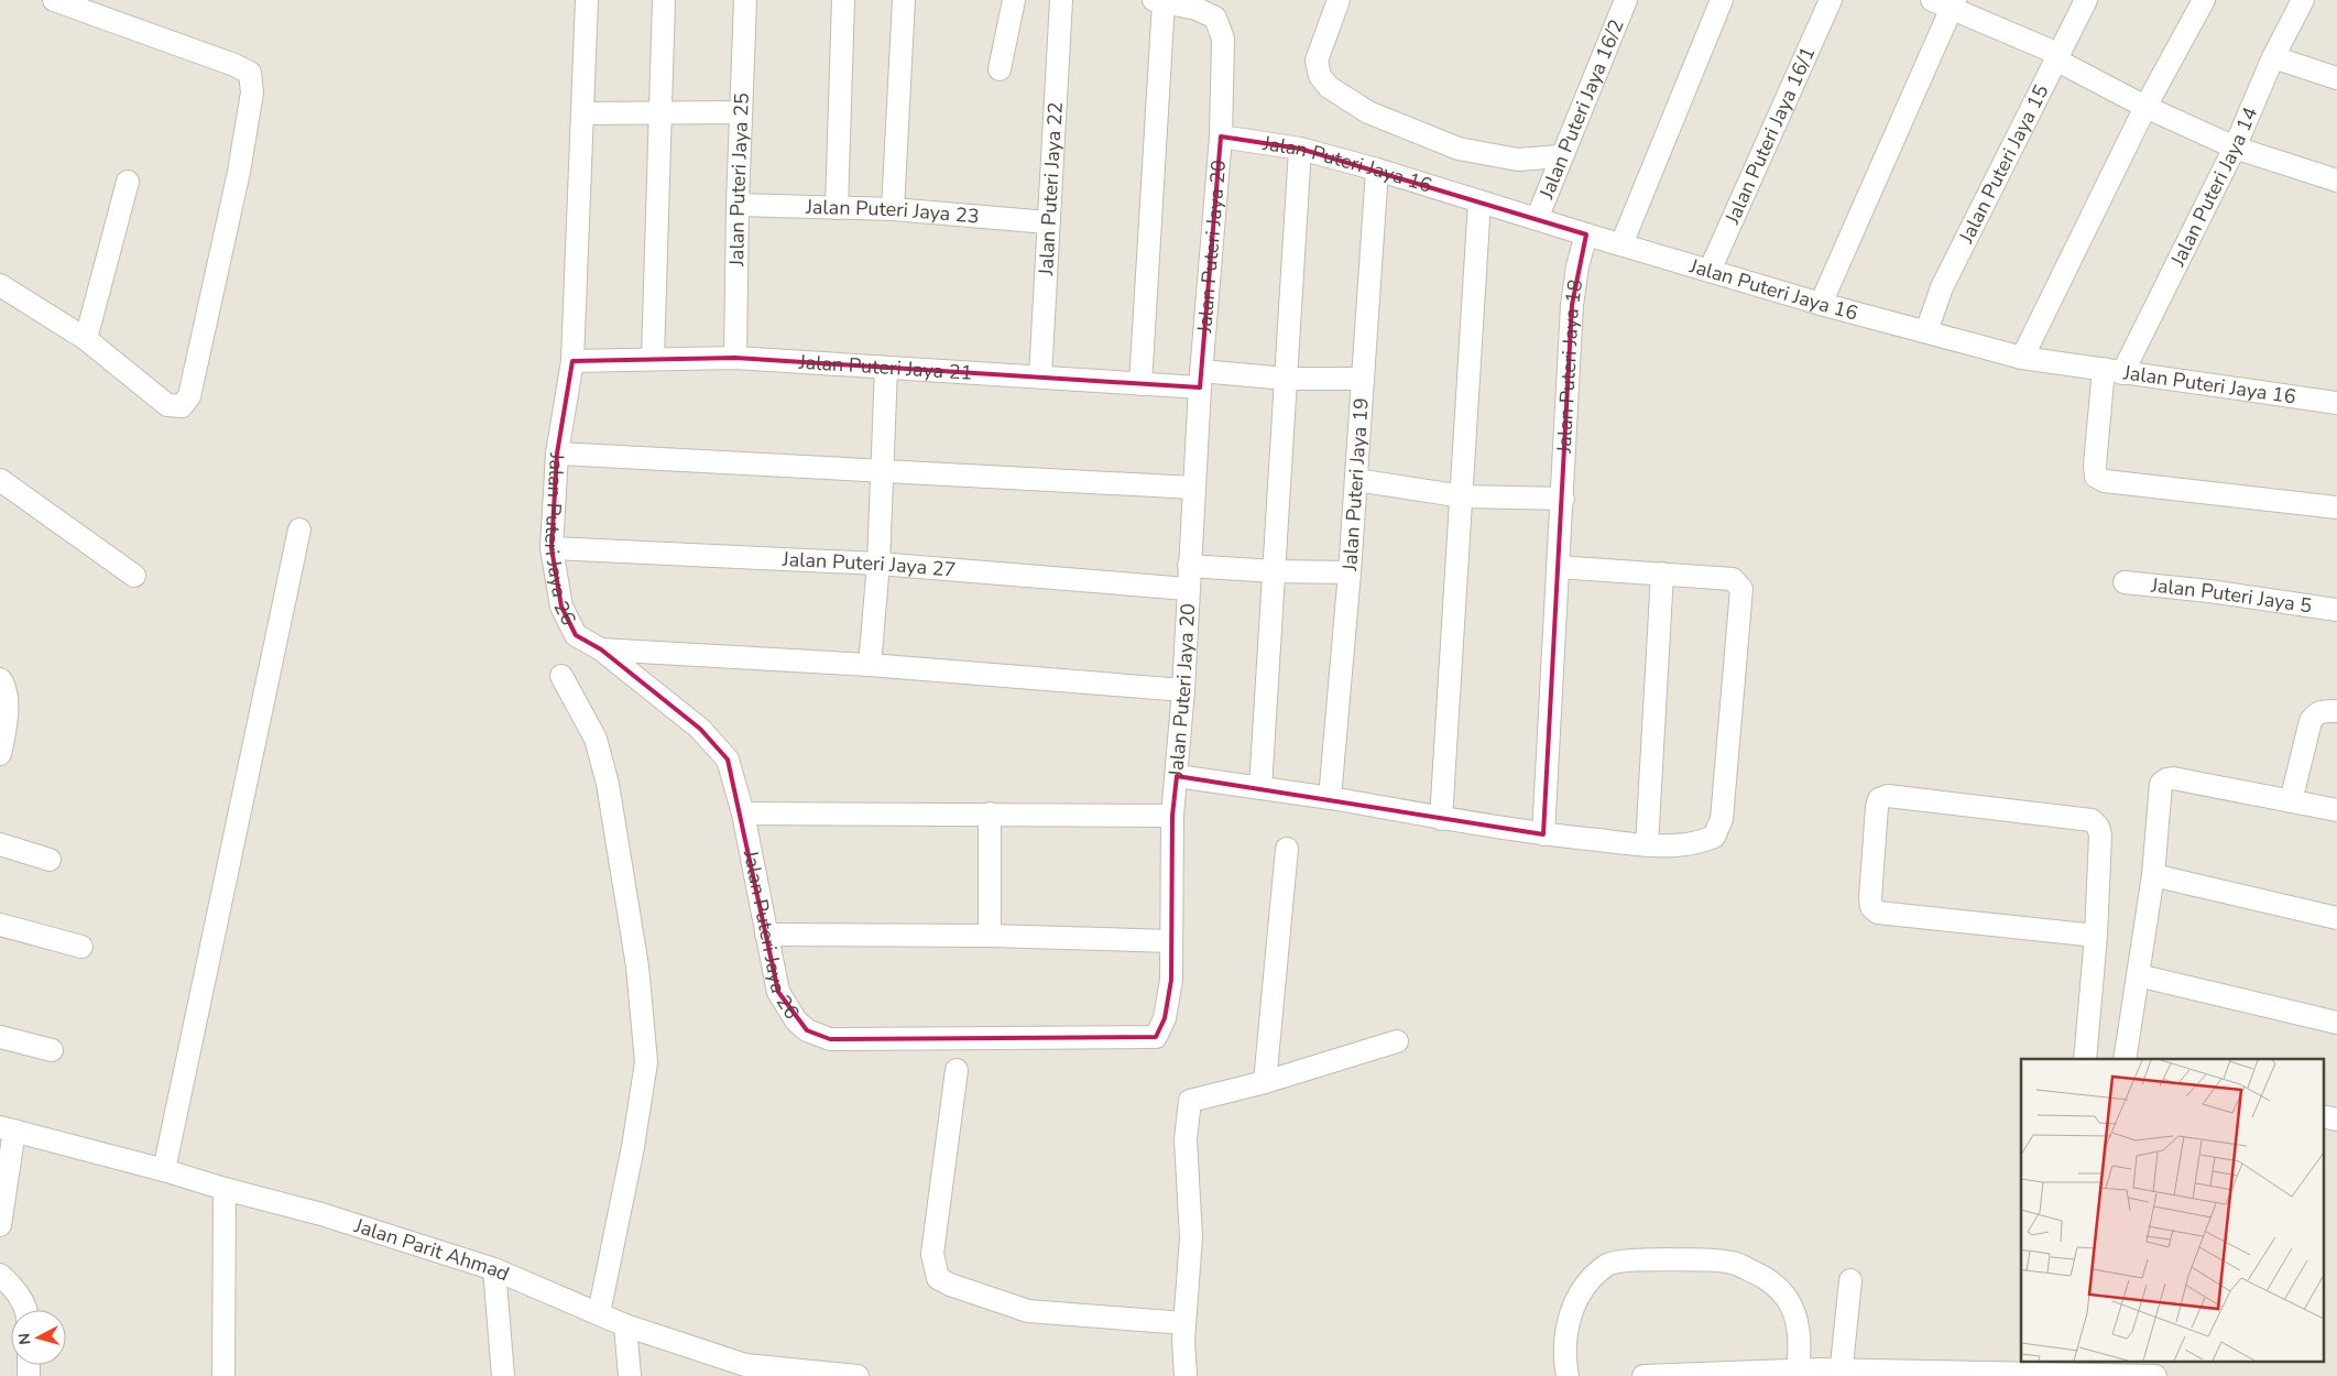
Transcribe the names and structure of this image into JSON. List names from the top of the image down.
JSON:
{
  "streets": {
    "street": [
      "Jalan Puteri Jaya 16/2",
      "Jalan Puteri Jaya 16/1",
      "Jalan Puteri Jaya 16",
      "Jalan Puteri Jaya 15",
      "Jalan Puteri Jaya 25",
      "Jalan Puteri Jaya 14",
      "Jalan Puteri Jaya 22",
      "Jalan Puteri Jaya 23",
      "Jalan Puteri Jaya 20",
      "Jalan Puteri Jaya 18",
      "Jalan Puteri Jaya 21",
      "Jalan Puteri Jaya 19",
      "Jalan Puteri Jaya 26",
      "Jalan Puteri Jaya 27",
      "Jalan Puteri Jaya 5",
      "Jalan Parit Ahmad"
    ]
  },
  "crossings": [
    ["Jalan Puteri Jaya 16/2", "Jalan Puteri Jaya 16"],
    ["Jalan Puteri Jaya 16/1", "Jalan Puteri Jaya 16"],
    ["Jalan Puteri Jaya 16", "Jalan Puteri Jaya 15"],
    ["Jalan Puteri Jaya 16", "Jalan Puteri Jaya 14"],
    ["Jalan Puteri Jaya 16", "Jalan Puteri Jaya 20"],
    ["Jalan Puteri Jaya 16", "Jalan Puteri Jaya 18"],
    ["Jalan Puteri Jaya 16", "Jalan Puteri Jaya 19"],
    ["Jalan Puteri Jaya 25", "Jalan Puteri Jaya 23"],
    ["Jalan Puteri Jaya 25", "Jalan Puteri Jaya 21"],
    ["Jalan Puteri Jaya 22", "Jalan Puteri Jaya 23"],
    ["Jalan Puteri Jaya 22", "Jalan Puteri Jaya 21"],
    ["Jalan Puteri Jaya 20", "Jalan Puteri Jaya 21"],
    ["Jalan Puteri Jaya 20", "Jalan Puteri Jaya 26"],
    ["Jalan Puteri Jaya 20", "Jalan Puteri Jaya 27"],
    ["Jalan Puteri Jaya 21", "Jalan Puteri Jaya 19"],
    ["Jalan Puteri Jaya 21", "Jalan Puteri Jaya 26"],
    ["Jalan Puteri Jaya 26", "Jalan Puteri Jaya 27"]
  ],
  "north": "left"
}
